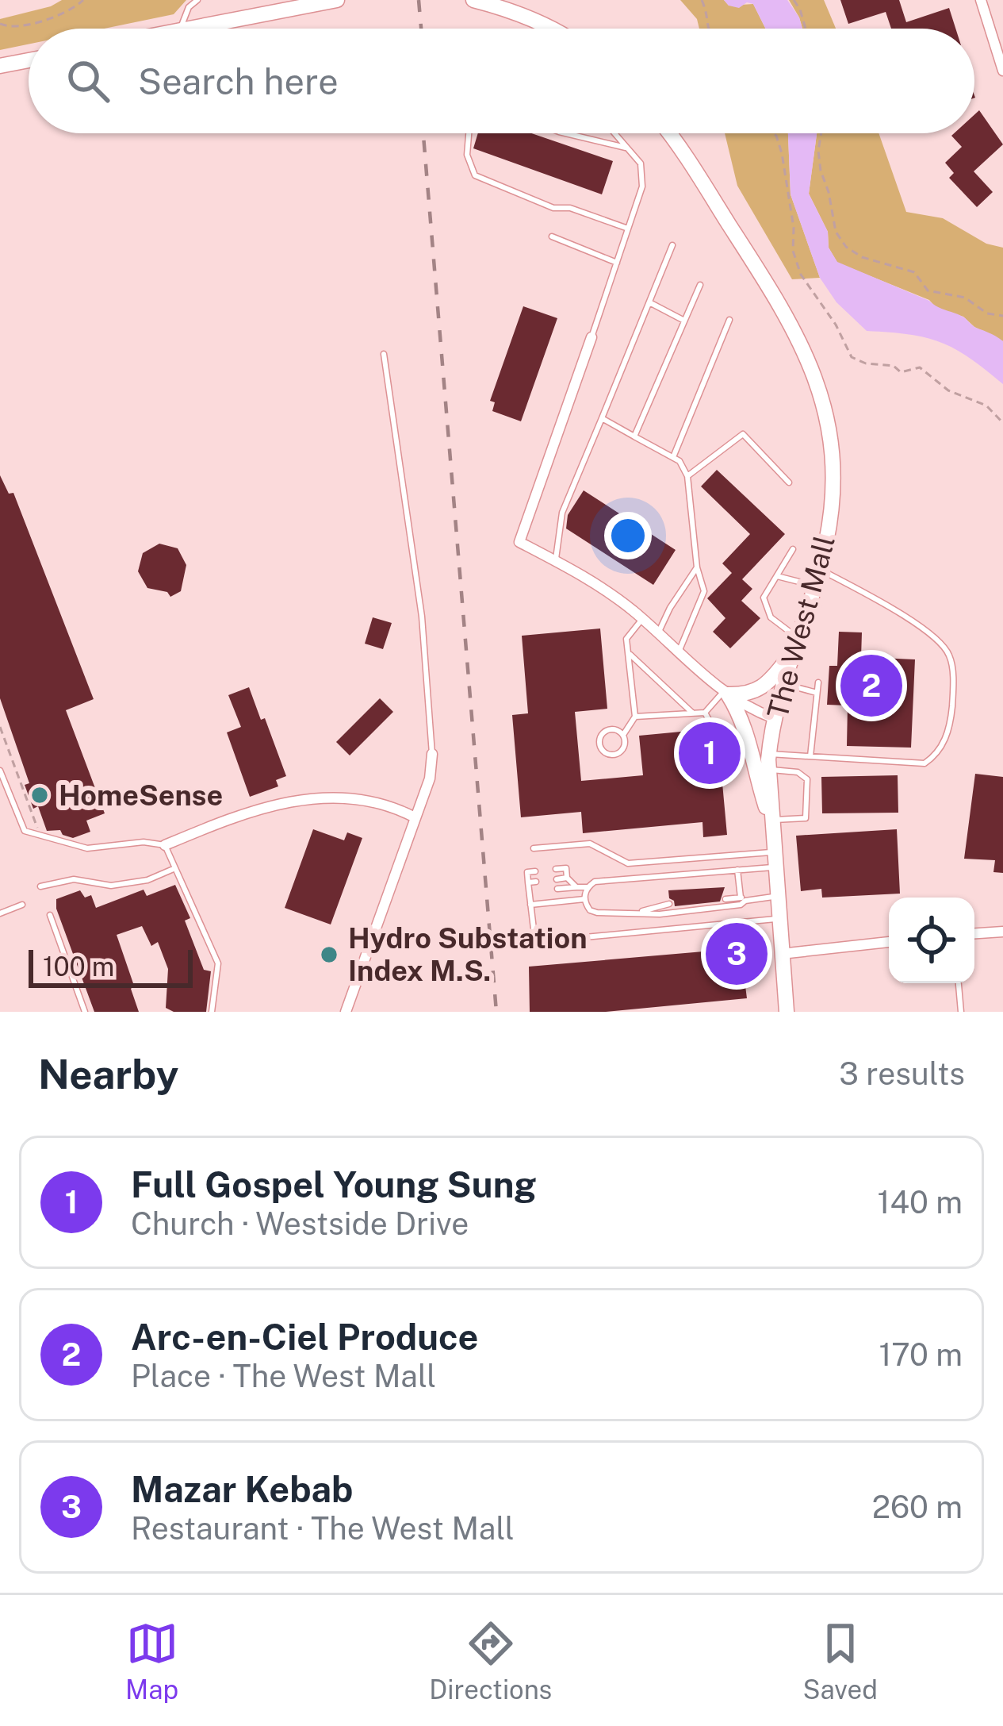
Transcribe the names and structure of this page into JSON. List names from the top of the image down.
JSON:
{
  "streets": {
    "main road": ["The West Mall"]
  },
  "places": ["HomeSense", "Hydro Substation Index M.S."],
  "scale_bar": "100 m",
  "page": {
    "search": "Search here",
    "pins": ["2", "1", "3"],
    "scale": "100 m",
    "heading": ["Nearby", "3 results"],
    "list": [
      {
        "mark": "1",
        "name": "Full Gospel Young Sung",
        "note": "Church · Westside Drive",
        "value": "140 m"
      },
      {
        "mark": "2",
        "name": "Arc-en-Ciel Produce",
        "note": "Place · The West Mall",
        "value": "170 m"
      },
      {
        "mark": "3",
        "name": "Mazar Kebab",
        "note": "Restaurant · The West Mall",
        "value": "260 m"
      }
    ],
    "nav": ["Map", "Directions", "Saved"]
  }
}
